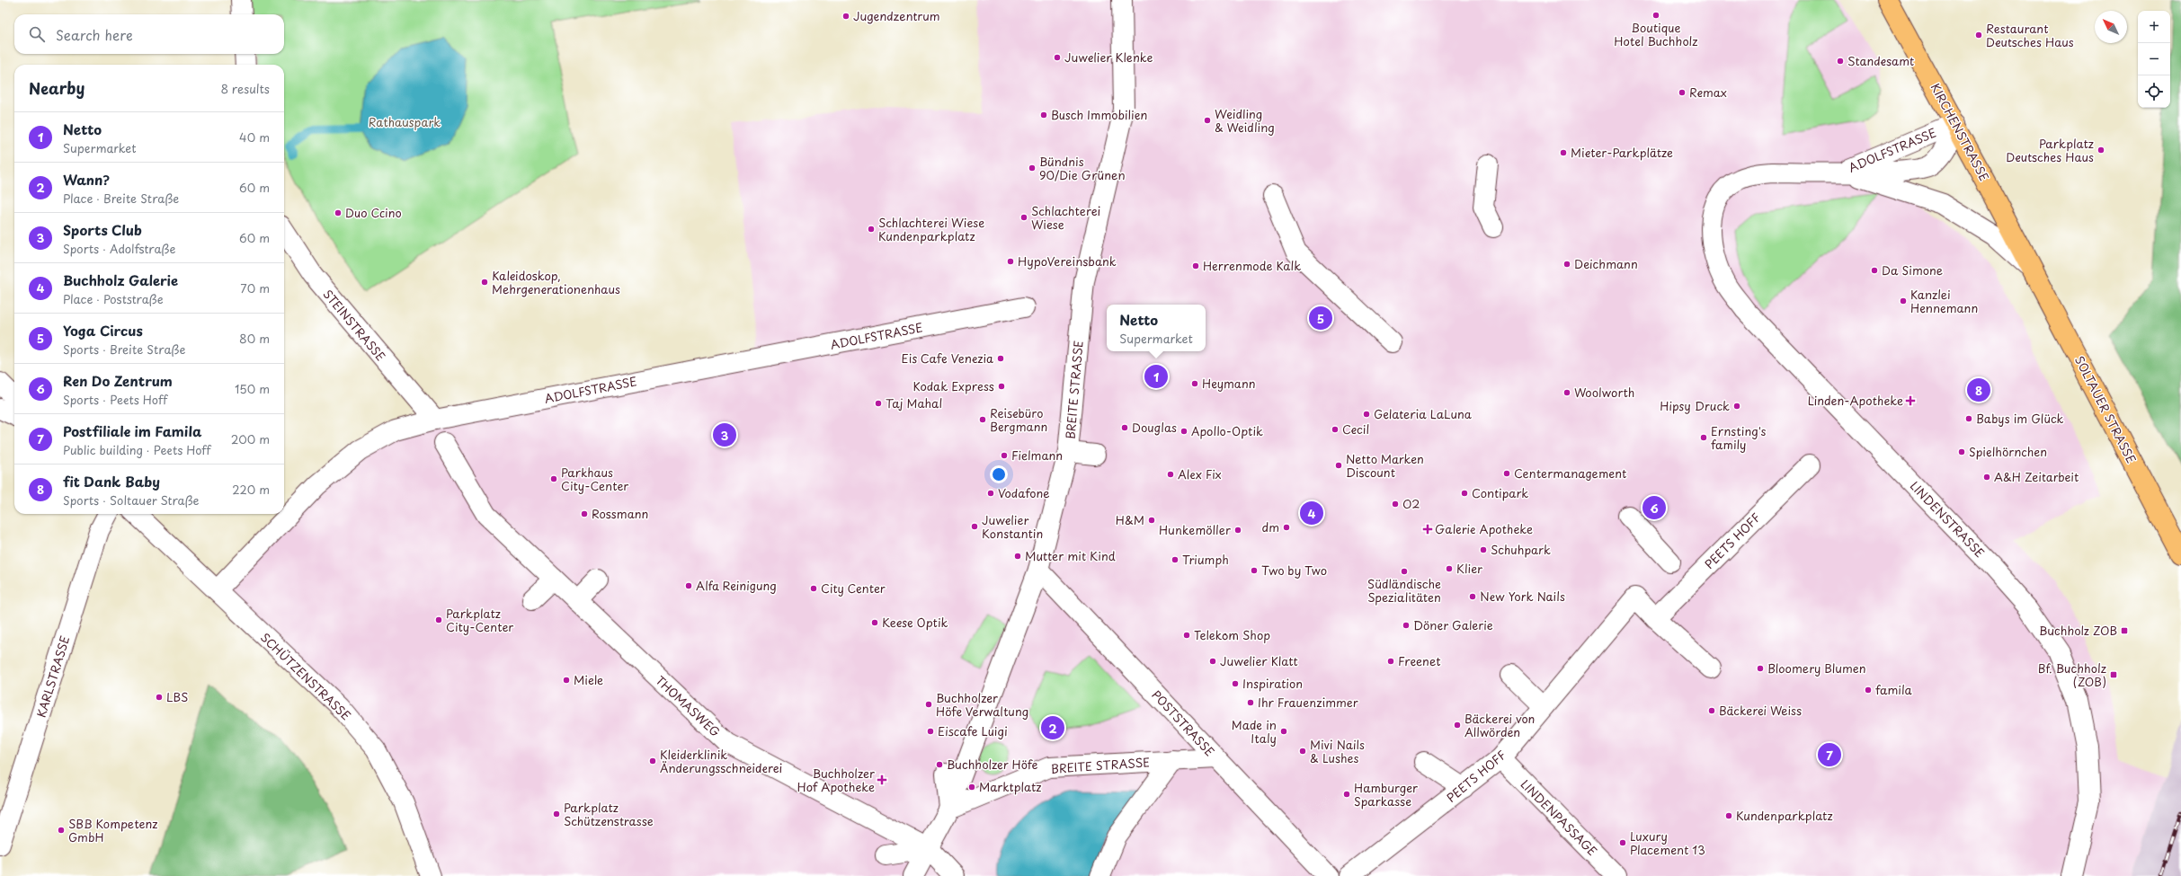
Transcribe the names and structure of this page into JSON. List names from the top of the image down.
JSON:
{
  "streets": {
    "main road": ["KIRCHENSTRASSE", "SOLTAUER STRASSE"],
    "street": [
      "ADOLFSTRASSE",
      "STEINSTRASSE",
      "BREITE STRASSE",
      "LINDENSTRASSE",
      "PEETS HOFF",
      "KARLSTRASSE",
      "SCHÜTZENSTRASSE",
      "THOMASWEG",
      "POSTSTRASSE",
      "LINDENPASSAGE"
    ]
  },
  "crossings": [
    ["KIRCHENSTRASSE", "ADOLFSTRASSE"],
    ["KIRCHENSTRASSE", "SOLTAUER STRASSE"],
    ["ADOLFSTRASSE", "STEINSTRASSE"],
    ["ADOLFSTRASSE", "SOLTAUER STRASSE"],
    ["ADOLFSTRASSE", "LINDENSTRASSE"],
    ["ADOLFSTRASSE", "SCHÜTZENSTRASSE"],
    ["BREITE STRASSE", "THOMASWEG"],
    ["BREITE STRASSE", "POSTSTRASSE"],
    ["PEETS HOFF", "LINDENPASSAGE"]
  ],
  "parks": ["Rathauspark"],
  "places": {
    "other": [
      "Boutique Hotel Buchholz",
      "Jugendzentrum",
      "Restaurant Deutsches Haus",
      "Juwelier Klenke",
      "Standesamt",
      "Remax",
      "Busch Immobilien",
      "Weidling & Weidling",
      "Parkplatz Deutsches Haus",
      "Mieter-Parkplätze",
      "Bündnis 90/Die Grünen",
      "Duo Ccino",
      "Schlachterei Wiese",
      "Schlachterei Wiese Kundenparkplatz",
      "HypoVereinsbank",
      "Deichmann",
      "Herrenmode Kalk",
      "Da Simone",
      "Kaleidoskop, Mehrgenerationenhaus",
      "Kanzlei Hennemann",
      "Eis Cafe Venezia",
      "Heymann",
      "Kodak Express",
      "Woolworth",
      "Taj Mahal",
      "Hipsy Druck",
      "Gelateria LaLuna",
      "Babys im Glück",
      "Reisebüro Bergmann",
      "Douglas",
      "Cecil",
      "Apollo-Optik",
      "Ernsting's family",
      "Spielhörnchen",
      "Fielmann",
      "Netto Marken Discount",
      "Centermanagement",
      "Alex Fix",
      "A&H Zeitarbeit",
      "Parkhaus City-Center",
      "Vodafone",
      "Contipark",
      "O2",
      "Rossmann",
      "H&M",
      "Juwelier Konstantin",
      "dm",
      "Hunkemöller",
      "Schuhpark",
      "Mutter mit Kind",
      "Triumph",
      "Klier",
      "Two by Two",
      "Südländische Spezialitäten",
      "Alfa Reinigung",
      "City Center",
      "New York Nails",
      "Parkplatz City-Center",
      "Keese Optik",
      "Döner Galerie",
      "Telekom Shop",
      "Juwelier Klatt",
      "Freenet",
      "Bloomery Blumen",
      "Miele",
      "Inspiration",
      "famila",
      "LBS",
      "Ihr Frauenzimmer",
      "Buchholzer Höfe Verwaltung",
      "Bäckerei Weiss",
      "Bäckerei von Allwörden",
      "Eiscafe Luigi",
      "Made in Italy",
      "Mivi Nails & Lushes",
      "Kleiderklinik Änderungsschneiderei",
      "Buchholzer Höfe",
      "Marktplatz",
      "Hamburger Sparkasse",
      "Parkplatz Schützenstrasse",
      "Kundenparkplatz",
      "SBB Kompetenz GmbH",
      "Luxury Placement 13"
    ],
    "health": ["Linden-Apotheke", "Galerie Apotheke", "Buchholzer Hof Apotheke"],
    "transit": ["Buchholz ZOB", "Bf. Buchholz (ZOB)"]
  },
  "north": "top left",
  "page": {
    "map_buttons": ["+", "−"],
    "search": "Search here",
    "heading": ["Nearby", "8 results"],
    "list": [
      {
        "mark": "1",
        "name": "Netto",
        "note": "Supermarket",
        "value": "40 m"
      },
      {
        "mark": "2",
        "name": "Wann?",
        "note": "Place · Breite Straße",
        "value": "60 m"
      },
      {
        "mark": "3",
        "name": "Sports Club",
        "note": "Sports · Adolfstraße",
        "value": "60 m"
      },
      {
        "mark": "4",
        "name": "Buchholz Galerie",
        "note": "Place · Poststraße",
        "value": "70 m"
      },
      {
        "mark": "5",
        "name": "Yoga Circus",
        "note": "Sports · Breite Straße",
        "value": "80 m"
      },
      {
        "mark": "6",
        "name": "Ren Do Zentrum",
        "note": "Sports · Peets Hoff",
        "value": "150 m"
      },
      {
        "mark": "7",
        "name": "Postfiliale im Famila",
        "note": "Public building · Peets Hoff",
        "value": "200 m"
      },
      {
        "mark": "8",
        "name": "fit Dank Baby",
        "note": "Sports · Soltauer Straße",
        "value": "220 m"
      }
    ],
    "popup": ["Netto", "Supermarket"],
    "pins": [
      "5",
      "1",
      "8",
      "3",
      "6",
      "4",
      "2",
      "7"
    ]
  }
}
